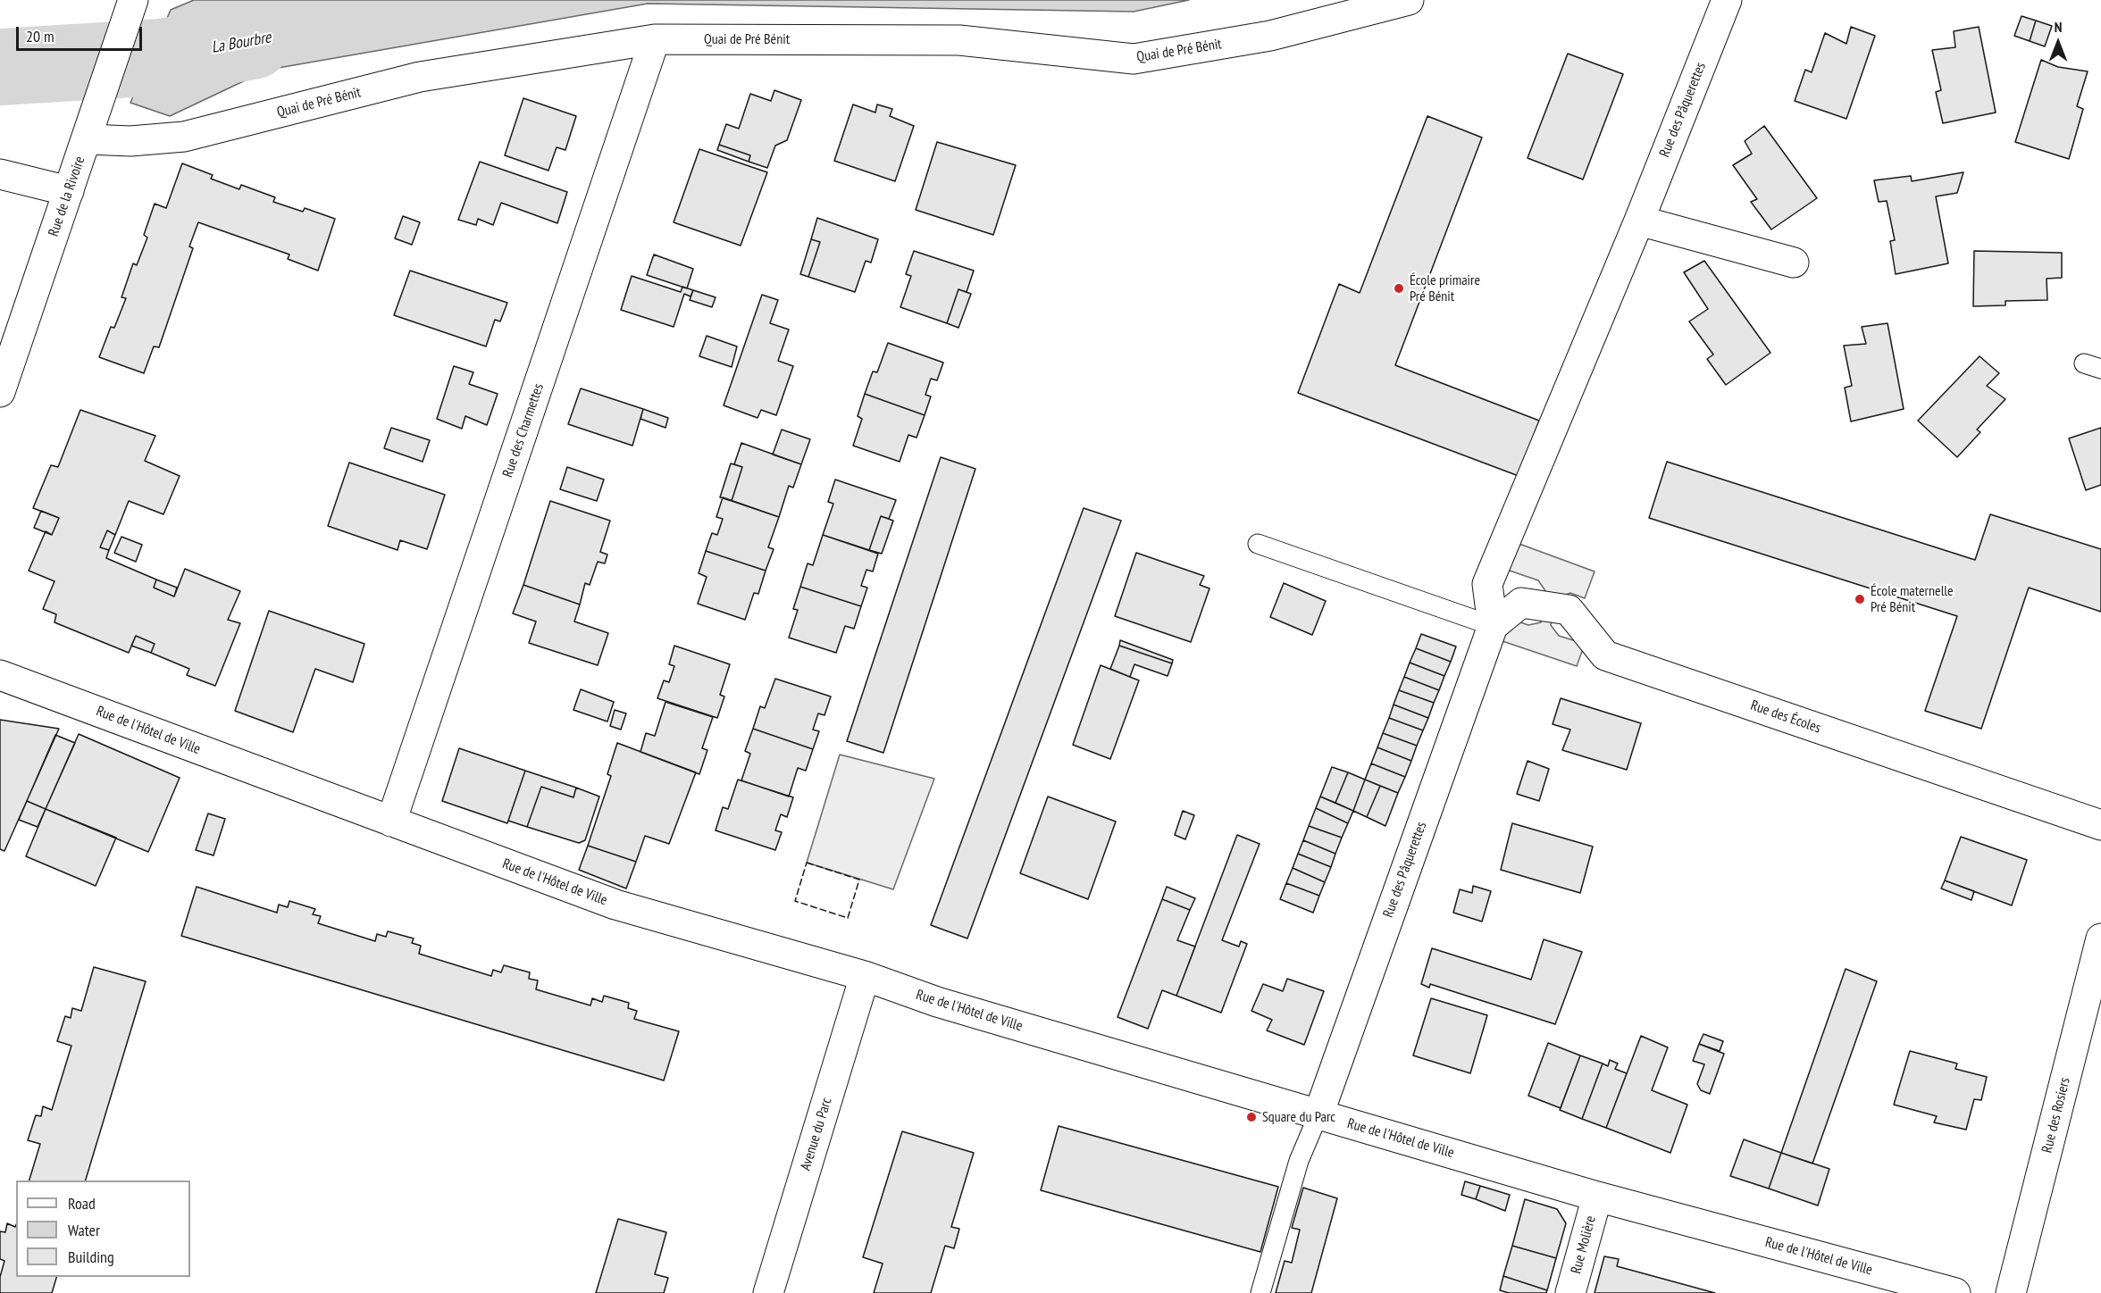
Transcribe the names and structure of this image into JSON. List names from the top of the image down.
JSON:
{
  "streets": {
    "street": [
      "Quai de Pré Bénit",
      "Rue des Pâquerettes",
      "Rue de la Rivoire",
      "Rue des Charmettes",
      "Rue des Écoles",
      "Rue de l'Hôtel de Ville",
      "Rue des Rosiers",
      "Avenue du Parc",
      "Rue Molière"
    ]
  },
  "crossings": [
    ["Quai de Pré Bénit", "Rue de la Rivoire"],
    ["Quai de Pré Bénit", "Rue des Charmettes"],
    ["Rue des Pâquerettes", "Rue des Écoles"],
    ["Rue des Pâquerettes", "Rue de l'Hôtel de Ville"],
    ["Rue des Charmettes", "Rue de l'Hôtel de Ville"],
    ["Rue de l'Hôtel de Ville", "Avenue du Parc"],
    ["Rue de l'Hôtel de Ville", "Rue Molière"]
  ],
  "water": ["La Bourbre"],
  "places": ["École primaire Pré Bénit", "École maternelle Pré Bénit", "Square du Parc"],
  "legend": ["Road", "Water", "Building"],
  "scale_bar": "20 m",
  "north": "top"
}
